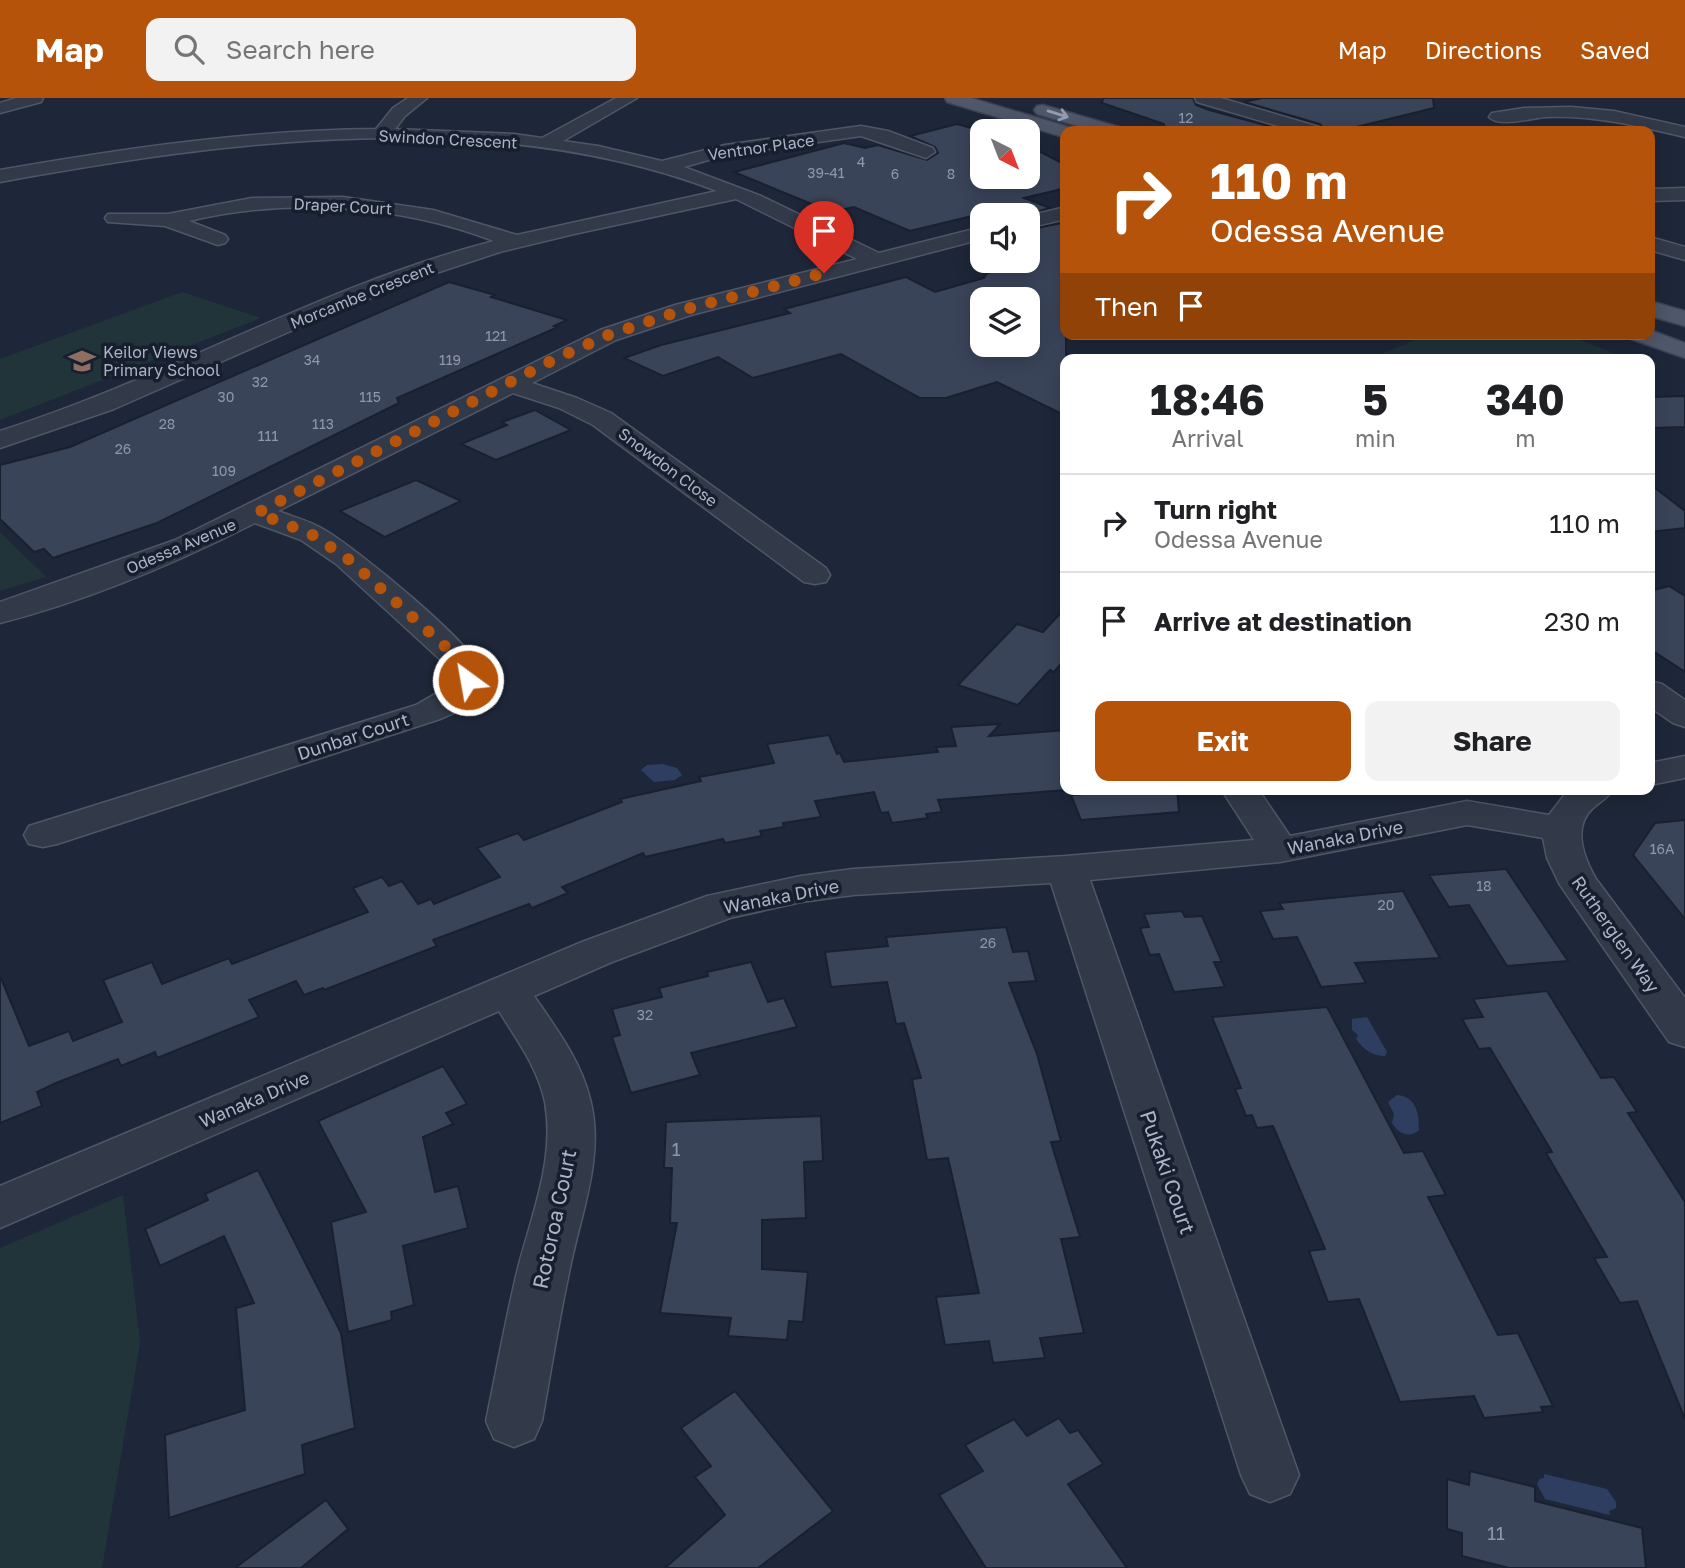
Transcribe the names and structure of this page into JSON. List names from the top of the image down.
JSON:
{
  "streets": {
    "street": [
      "Swindon Crescent",
      "Ventnor Place",
      "Draper Court",
      "Morcambe Crescent",
      "Snowdon Close",
      "Odessa Avenue",
      "Dunbar Court",
      "Wanaka Drive",
      "Rutherglen Way",
      "Pukaki Court",
      "Rotoroa Court"
    ]
  },
  "crossings": [
    ["Swindon Crescent", "Ventnor Place"],
    ["Swindon Crescent", "Morcambe Crescent"],
    ["Swindon Crescent", "Odessa Avenue"],
    ["Draper Court", "Morcambe Crescent"],
    ["Snowdon Close", "Odessa Avenue"],
    ["Odessa Avenue", "Dunbar Court"],
    ["Wanaka Drive", "Rutherglen Way"],
    ["Wanaka Drive", "Pukaki Court"],
    ["Wanaka Drive", "Rotoroa Court"]
  ],
  "places": {
    "school or university": ["Keilor Views Primary School"]
  },
  "house_numbers": [
    "12",
    "4",
    "39-41",
    "6",
    "8",
    "121",
    "34",
    "119",
    "32",
    "30",
    "115",
    "28",
    "113",
    "111",
    "26",
    "109",
    "16A",
    "18",
    "20",
    "26",
    "32",
    "1",
    "11"
  ],
  "north": "bottom right",
  "page": {
    "header": "Map",
    "search": "Search here",
    "nav": ["Map", "Directions", "Saved"],
    "turn": ["110 m", "Odessa Avenue"],
    "then": "Then",
    "eta": [
      "18:46",
      "Arrival",
      "5",
      "min",
      "340",
      "m"
    ],
    "list": [
      {
        "name": "Turn right",
        "note": "Odessa Avenue",
        "value": "110 m"
      },
      {
        "name": "Arrive at destination",
        "value": "230 m"
      }
    ],
    "buttons": ["Exit", "Share"]
  }
}
